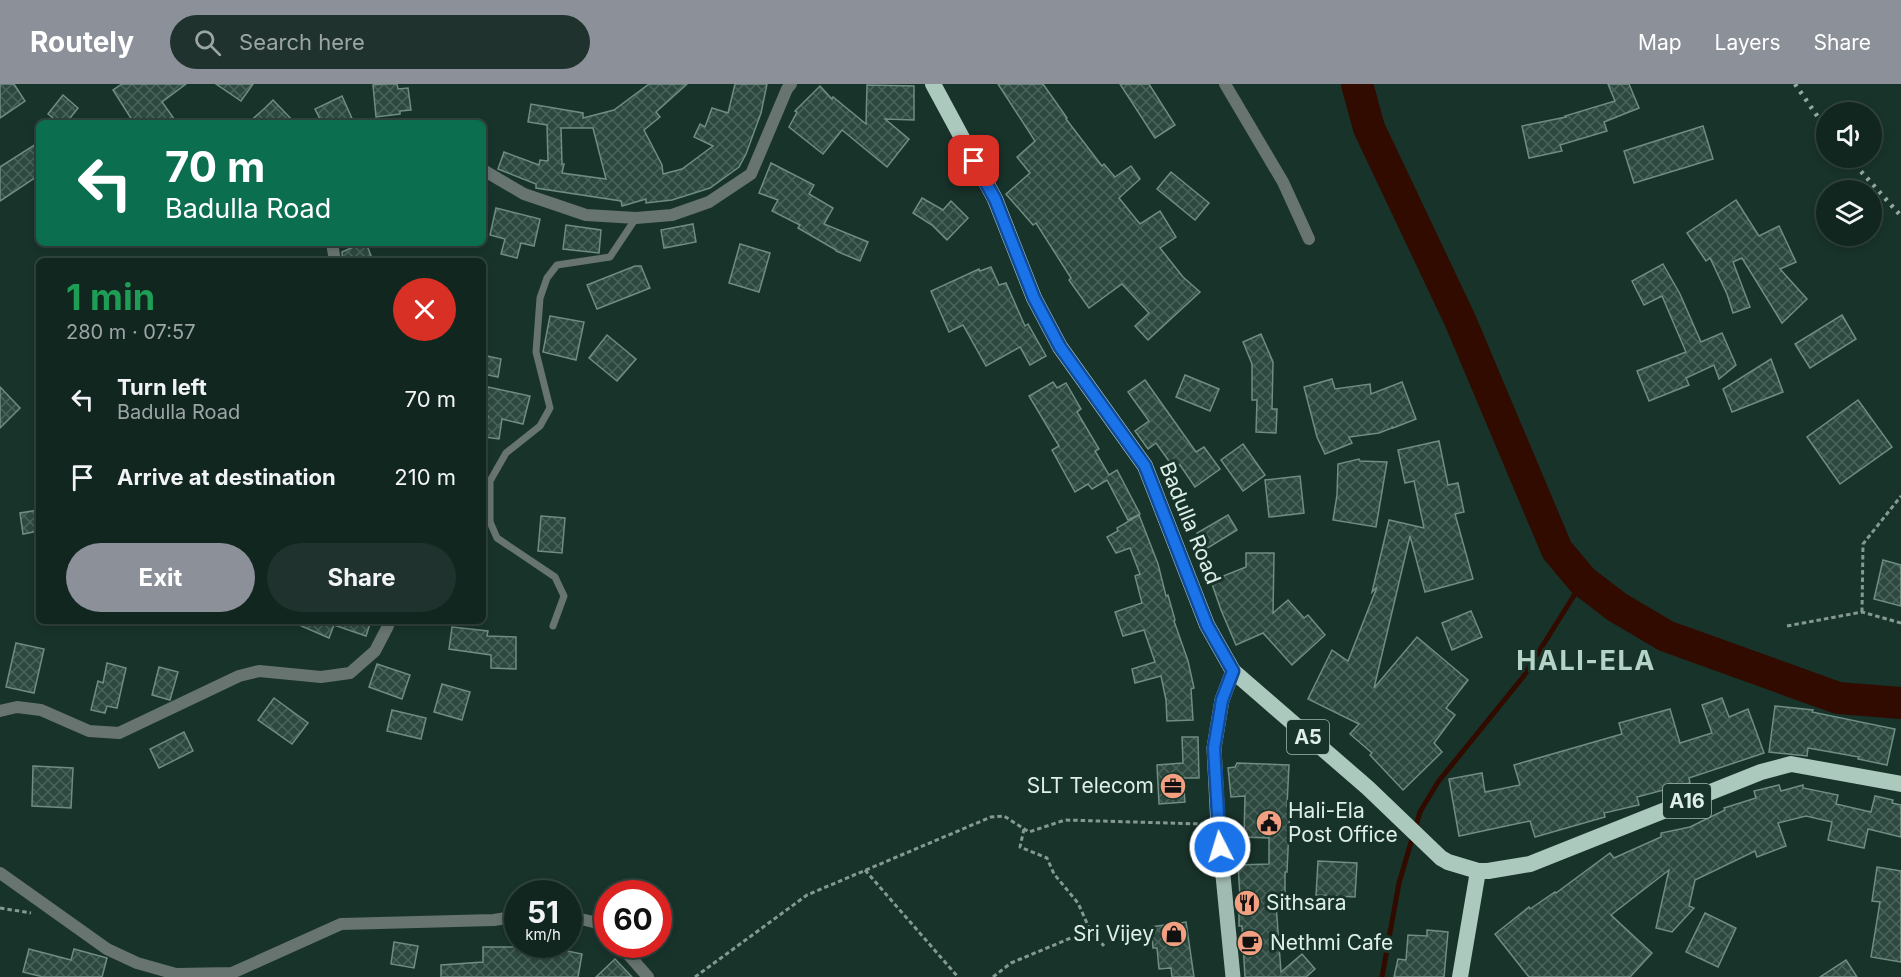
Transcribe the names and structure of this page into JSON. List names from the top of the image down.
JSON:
{
  "streets": {
    "highway": ["Badulla Road", "A5", "A16"]
  },
  "crossings": [
    ["Badulla Road", "A16"]
  ],
  "districts": ["HALI-ELA"],
  "places": {
    "office": ["SLT Telecom"],
    "public building": ["Hali-Ela Post Office"],
    "restaurant": ["Sithsara"],
    "shop": ["Sri Vijey"],
    "cafe": ["Nethmi Cafe"]
  },
  "page": {
    "header": "Routely",
    "search": "Search here",
    "nav": ["Map", "Layers", "Share"],
    "turn": ["70 m", "Badulla Road"],
    "heading": ["1 min", "280 m · 07:57"],
    "list": [
      {
        "name": "Turn left",
        "note": "Badulla Road",
        "value": "70 m"
      },
      {
        "name": "Arrive at destination",
        "value": "210 m"
      }
    ],
    "buttons": ["Exit", "Share"],
    "speed": "51 km/h",
    "limit": "60"
  }
}
